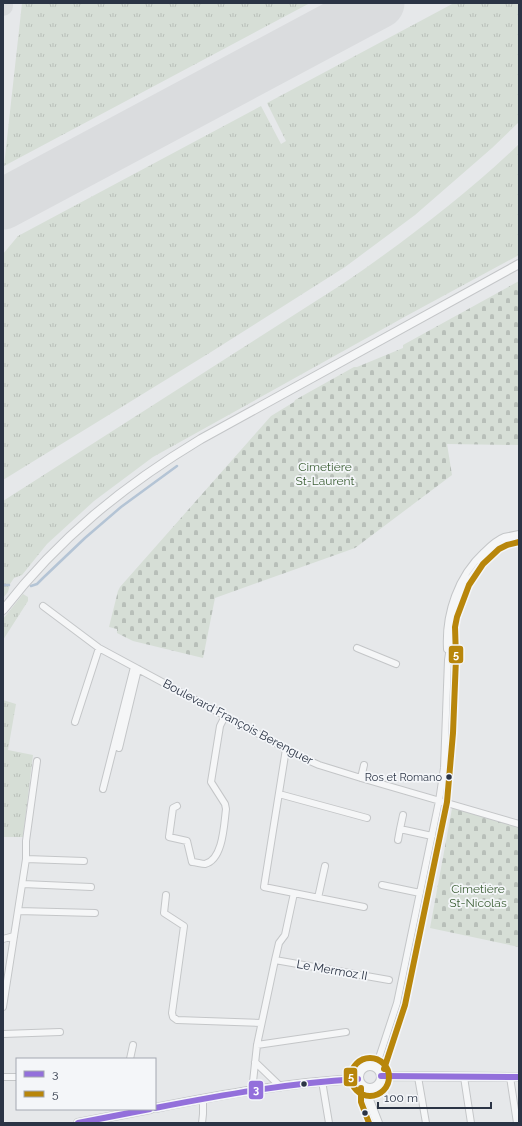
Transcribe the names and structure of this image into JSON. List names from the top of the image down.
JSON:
{
  "streets": {
    "street": ["Boulevard François Berenguer", "Le Mermoz II"]
  },
  "parks": ["Cimetière St-Laurent", "Cimetière St-Nicolas"],
  "places": ["Ros et Romano"],
  "lines": ["transit line 5", "transit line 3"],
  "legend": ["3", "5"],
  "scale_bar": "100 m"
}
